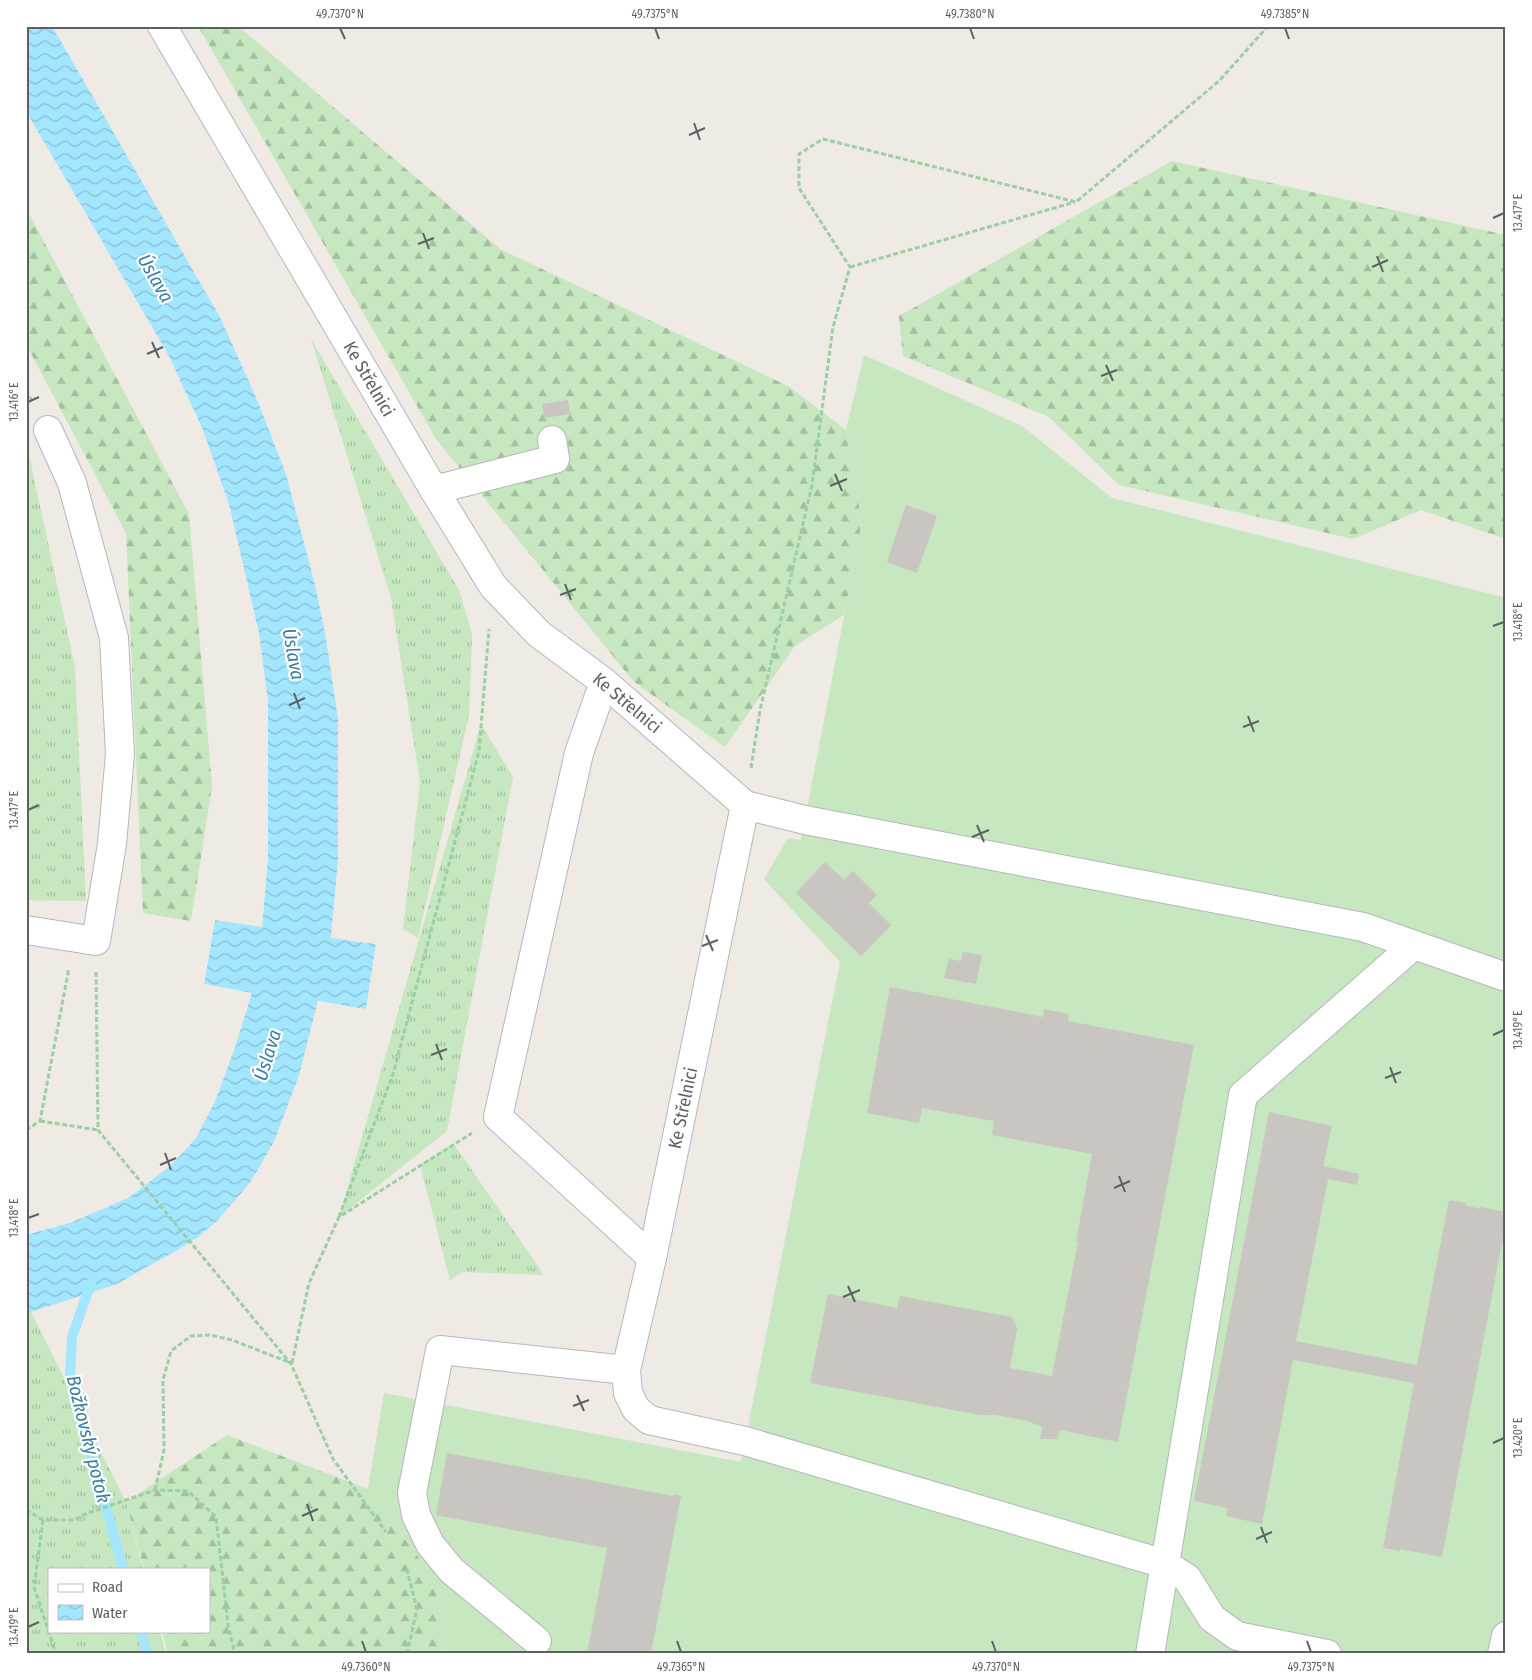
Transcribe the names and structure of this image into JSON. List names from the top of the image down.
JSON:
{
  "streets": {
    "lane": ["Ke Střelnici"]
  },
  "water": ["Úslava", "Božkovský potok"],
  "legend": ["Road", "Water"],
  "coordinates": [
    "49.7370°N",
    "49.7375°N",
    "49.7380°N",
    "49.7385°N",
    "13.417°E",
    "13.416°E",
    "13.418°E",
    "13.419°E",
    "13.420°E",
    "49.7360°N",
    "49.7365°N"
  ]
}
